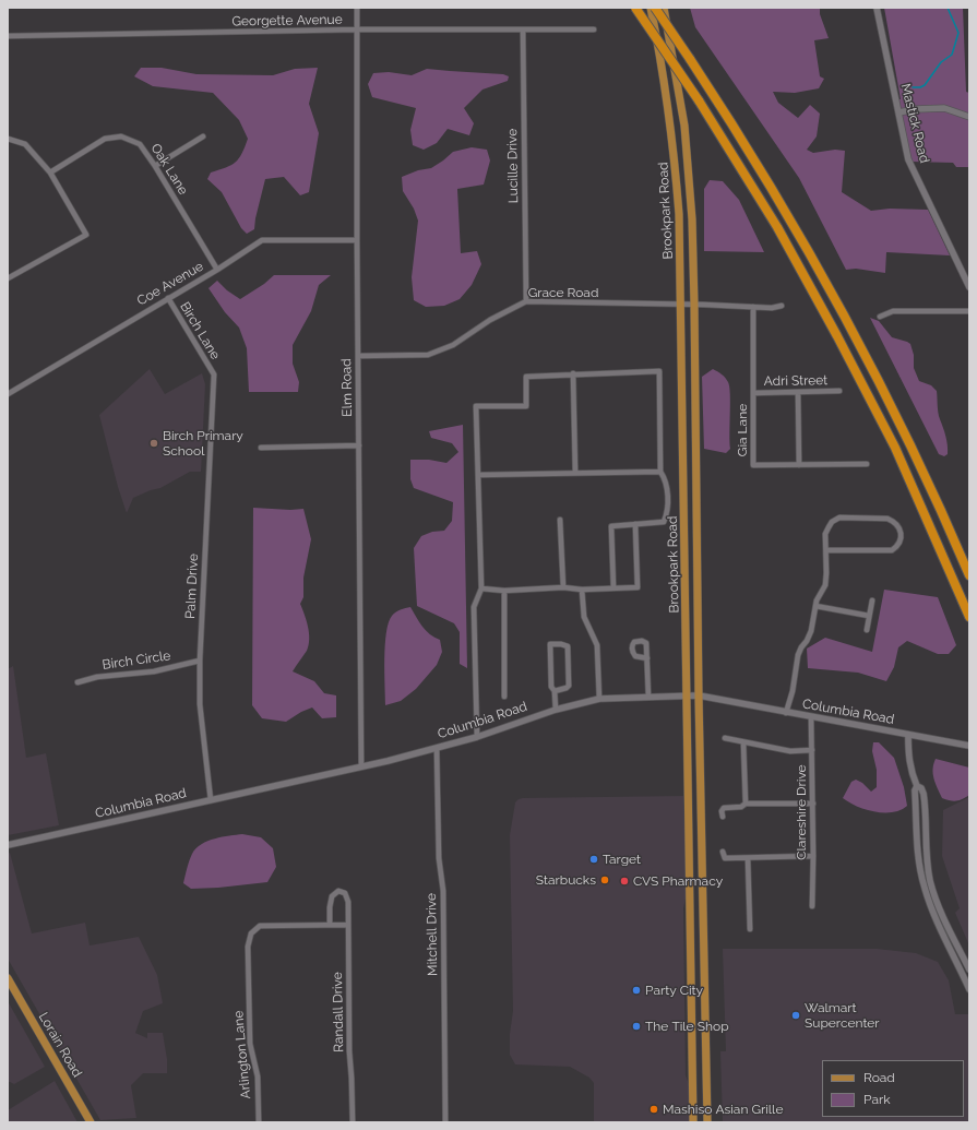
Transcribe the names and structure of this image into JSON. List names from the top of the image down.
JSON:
{
  "streets": {
    "main road": ["Brookpark Road", "Lorain Road"],
    "street": [
      "Georgette Avenue",
      "Mastick Road",
      "Lucille Drive",
      "Oak Lane",
      "Coe Avenue",
      "Grace Road",
      "Birch Lane",
      "Adri Street",
      "Elm Road",
      "Gia Lane",
      "Palm Drive",
      "Birch Circle",
      "Columbia Road",
      "Clareshire Drive",
      "Mitchell Drive",
      "Randall Drive",
      "Arlington Lane"
    ]
  },
  "crossings": [
    ["Georgette Avenue", "Lucille Drive"],
    ["Georgette Avenue", "Elm Road"],
    ["Lucille Drive", "Grace Road"],
    ["Oak Lane", "Coe Avenue"],
    ["Brookpark Road", "Grace Road"],
    ["Brookpark Road", "Columbia Road"],
    ["Coe Avenue", "Birch Lane"],
    ["Coe Avenue", "Elm Road"],
    ["Grace Road", "Elm Road"],
    ["Grace Road", "Gia Lane"],
    ["Birch Lane", "Palm Drive"],
    ["Adri Street", "Gia Lane"],
    ["Elm Road", "Columbia Road"],
    ["Palm Drive", "Birch Circle"],
    ["Palm Drive", "Columbia Road"],
    ["Columbia Road", "Clareshire Drive"],
    ["Columbia Road", "Mitchell Drive"],
    ["Randall Drive", "Arlington Lane"]
  ],
  "places": [
    "Birch Primary School",
    "Target",
    "Starbucks",
    "CVS Pharmacy",
    "Party City",
    "Walmart Supercenter",
    "The Tile Shop",
    "Mashiso Asian Grille"
  ],
  "legend": ["Road", "Park"]
}
